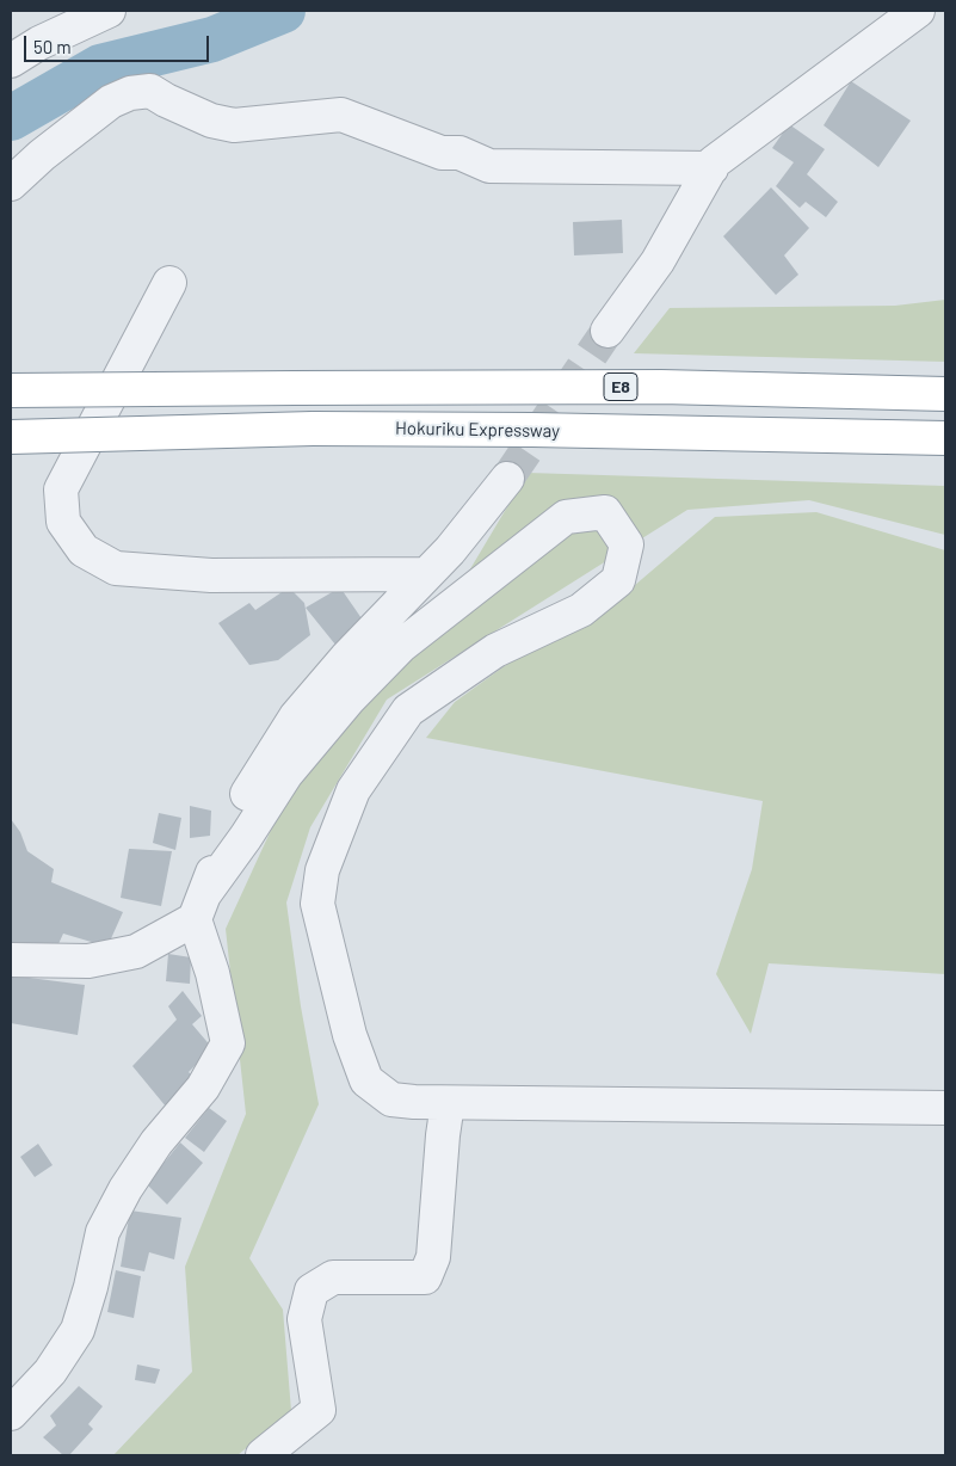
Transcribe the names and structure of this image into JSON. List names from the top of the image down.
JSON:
{
  "streets": {
    "highway": ["E8", "Hokuriku Expressway"]
  },
  "scale_bar": "50 m"
}
